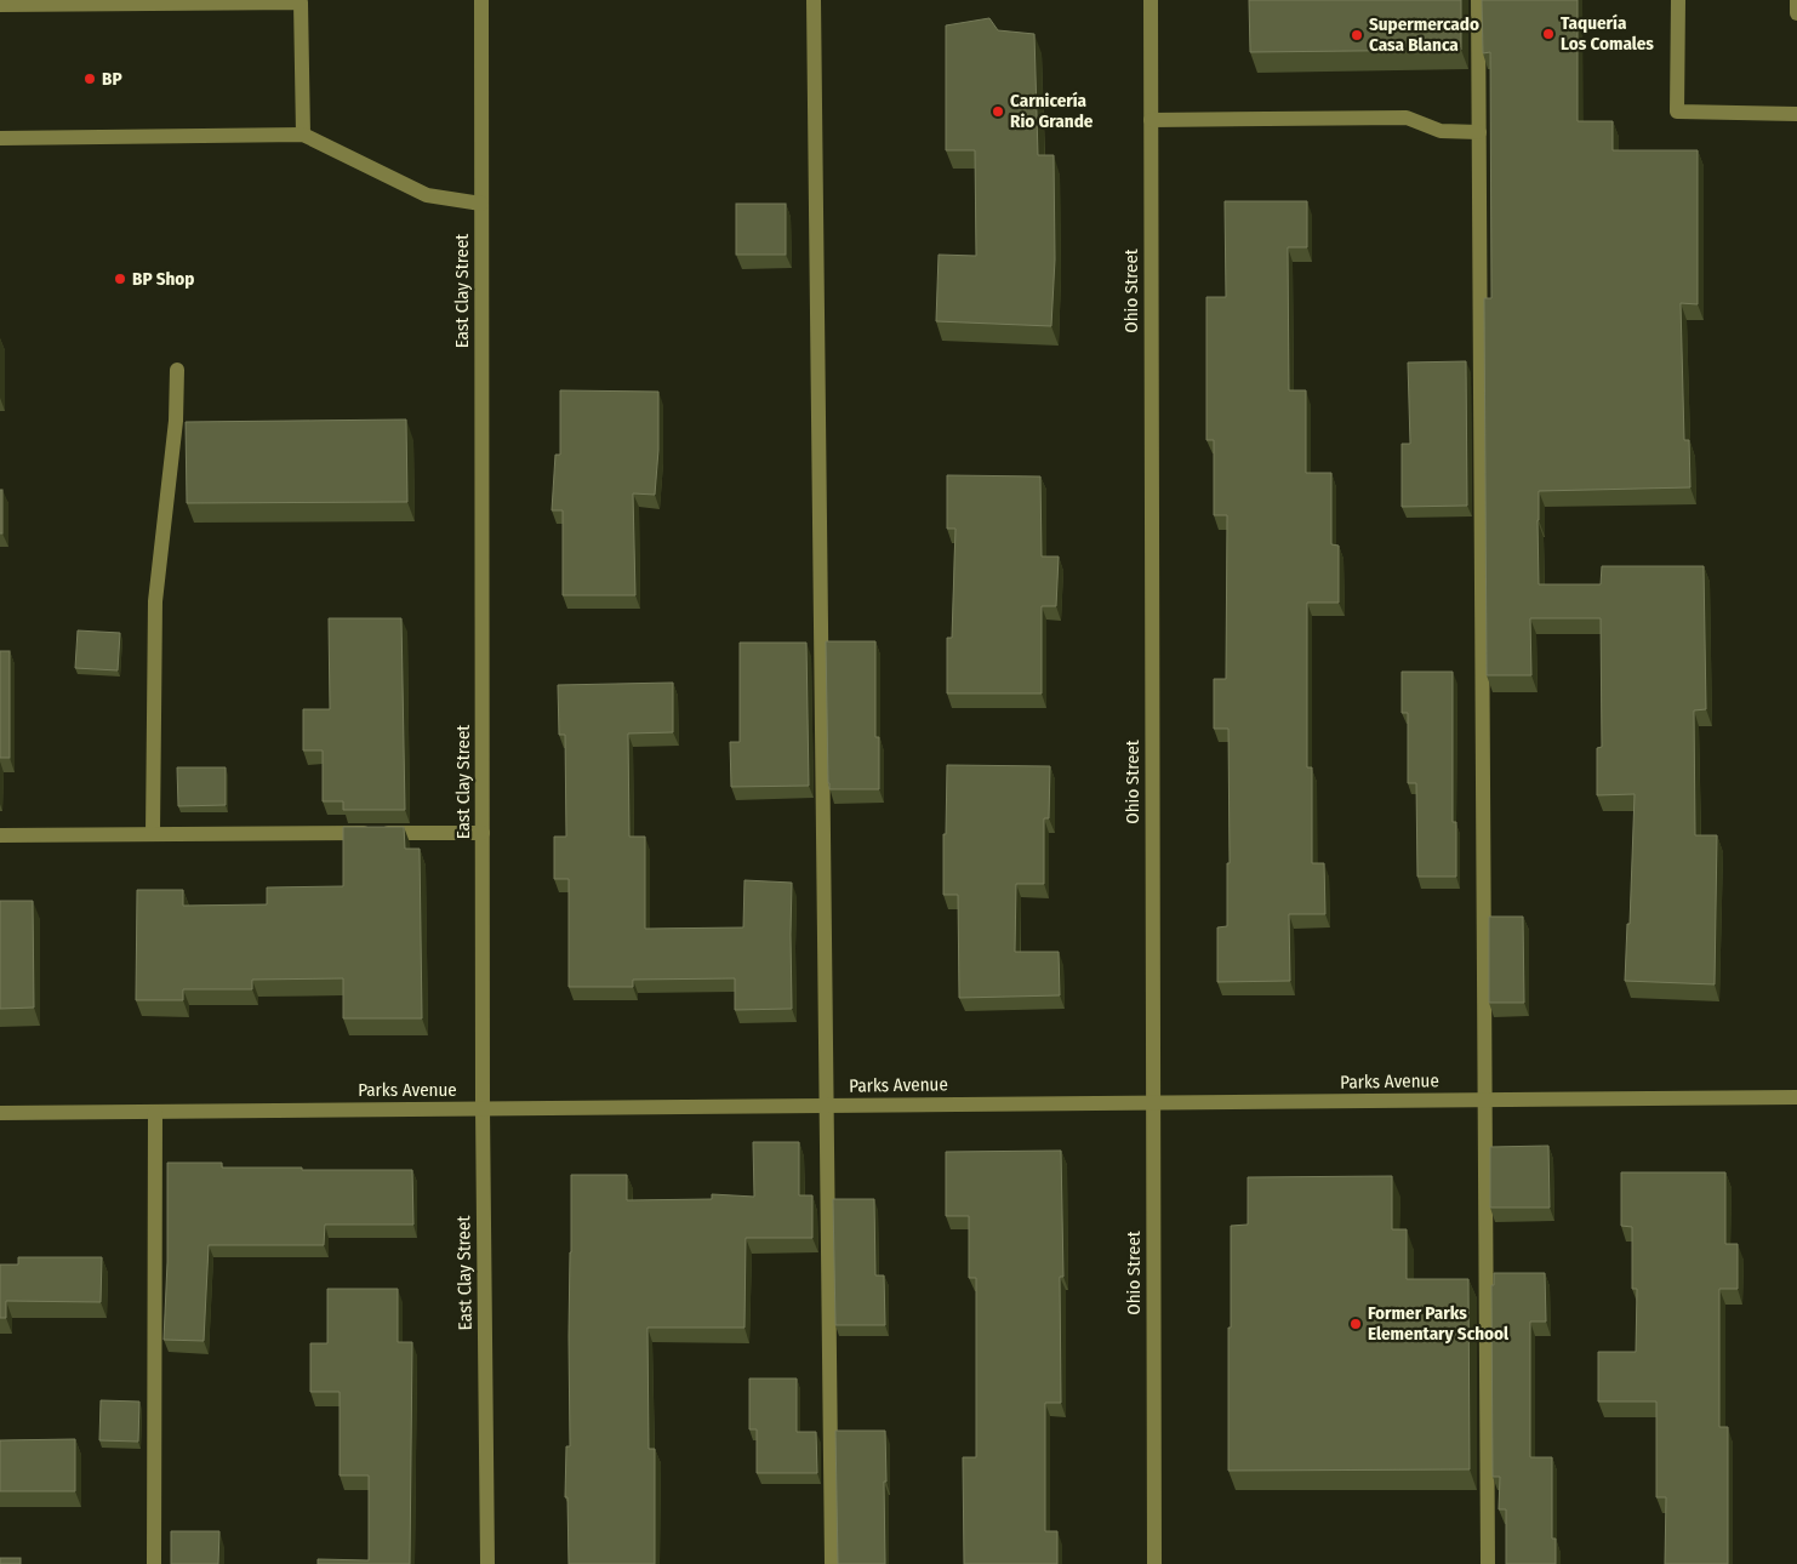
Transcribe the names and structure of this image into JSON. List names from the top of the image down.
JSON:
{
  "streets": {
    "street": ["East Clay Street", "Ohio Street", "Parks Avenue"]
  },
  "crossings": [
    ["East Clay Street", "Parks Avenue"],
    ["Ohio Street", "Parks Avenue"]
  ],
  "places": [
    "Taquería Los Comales",
    "Supermercado Casa Blanca",
    "BP",
    "Carnicería Rio Grande",
    "BP Shop",
    "Former Parks Elementary School"
  ]
}
